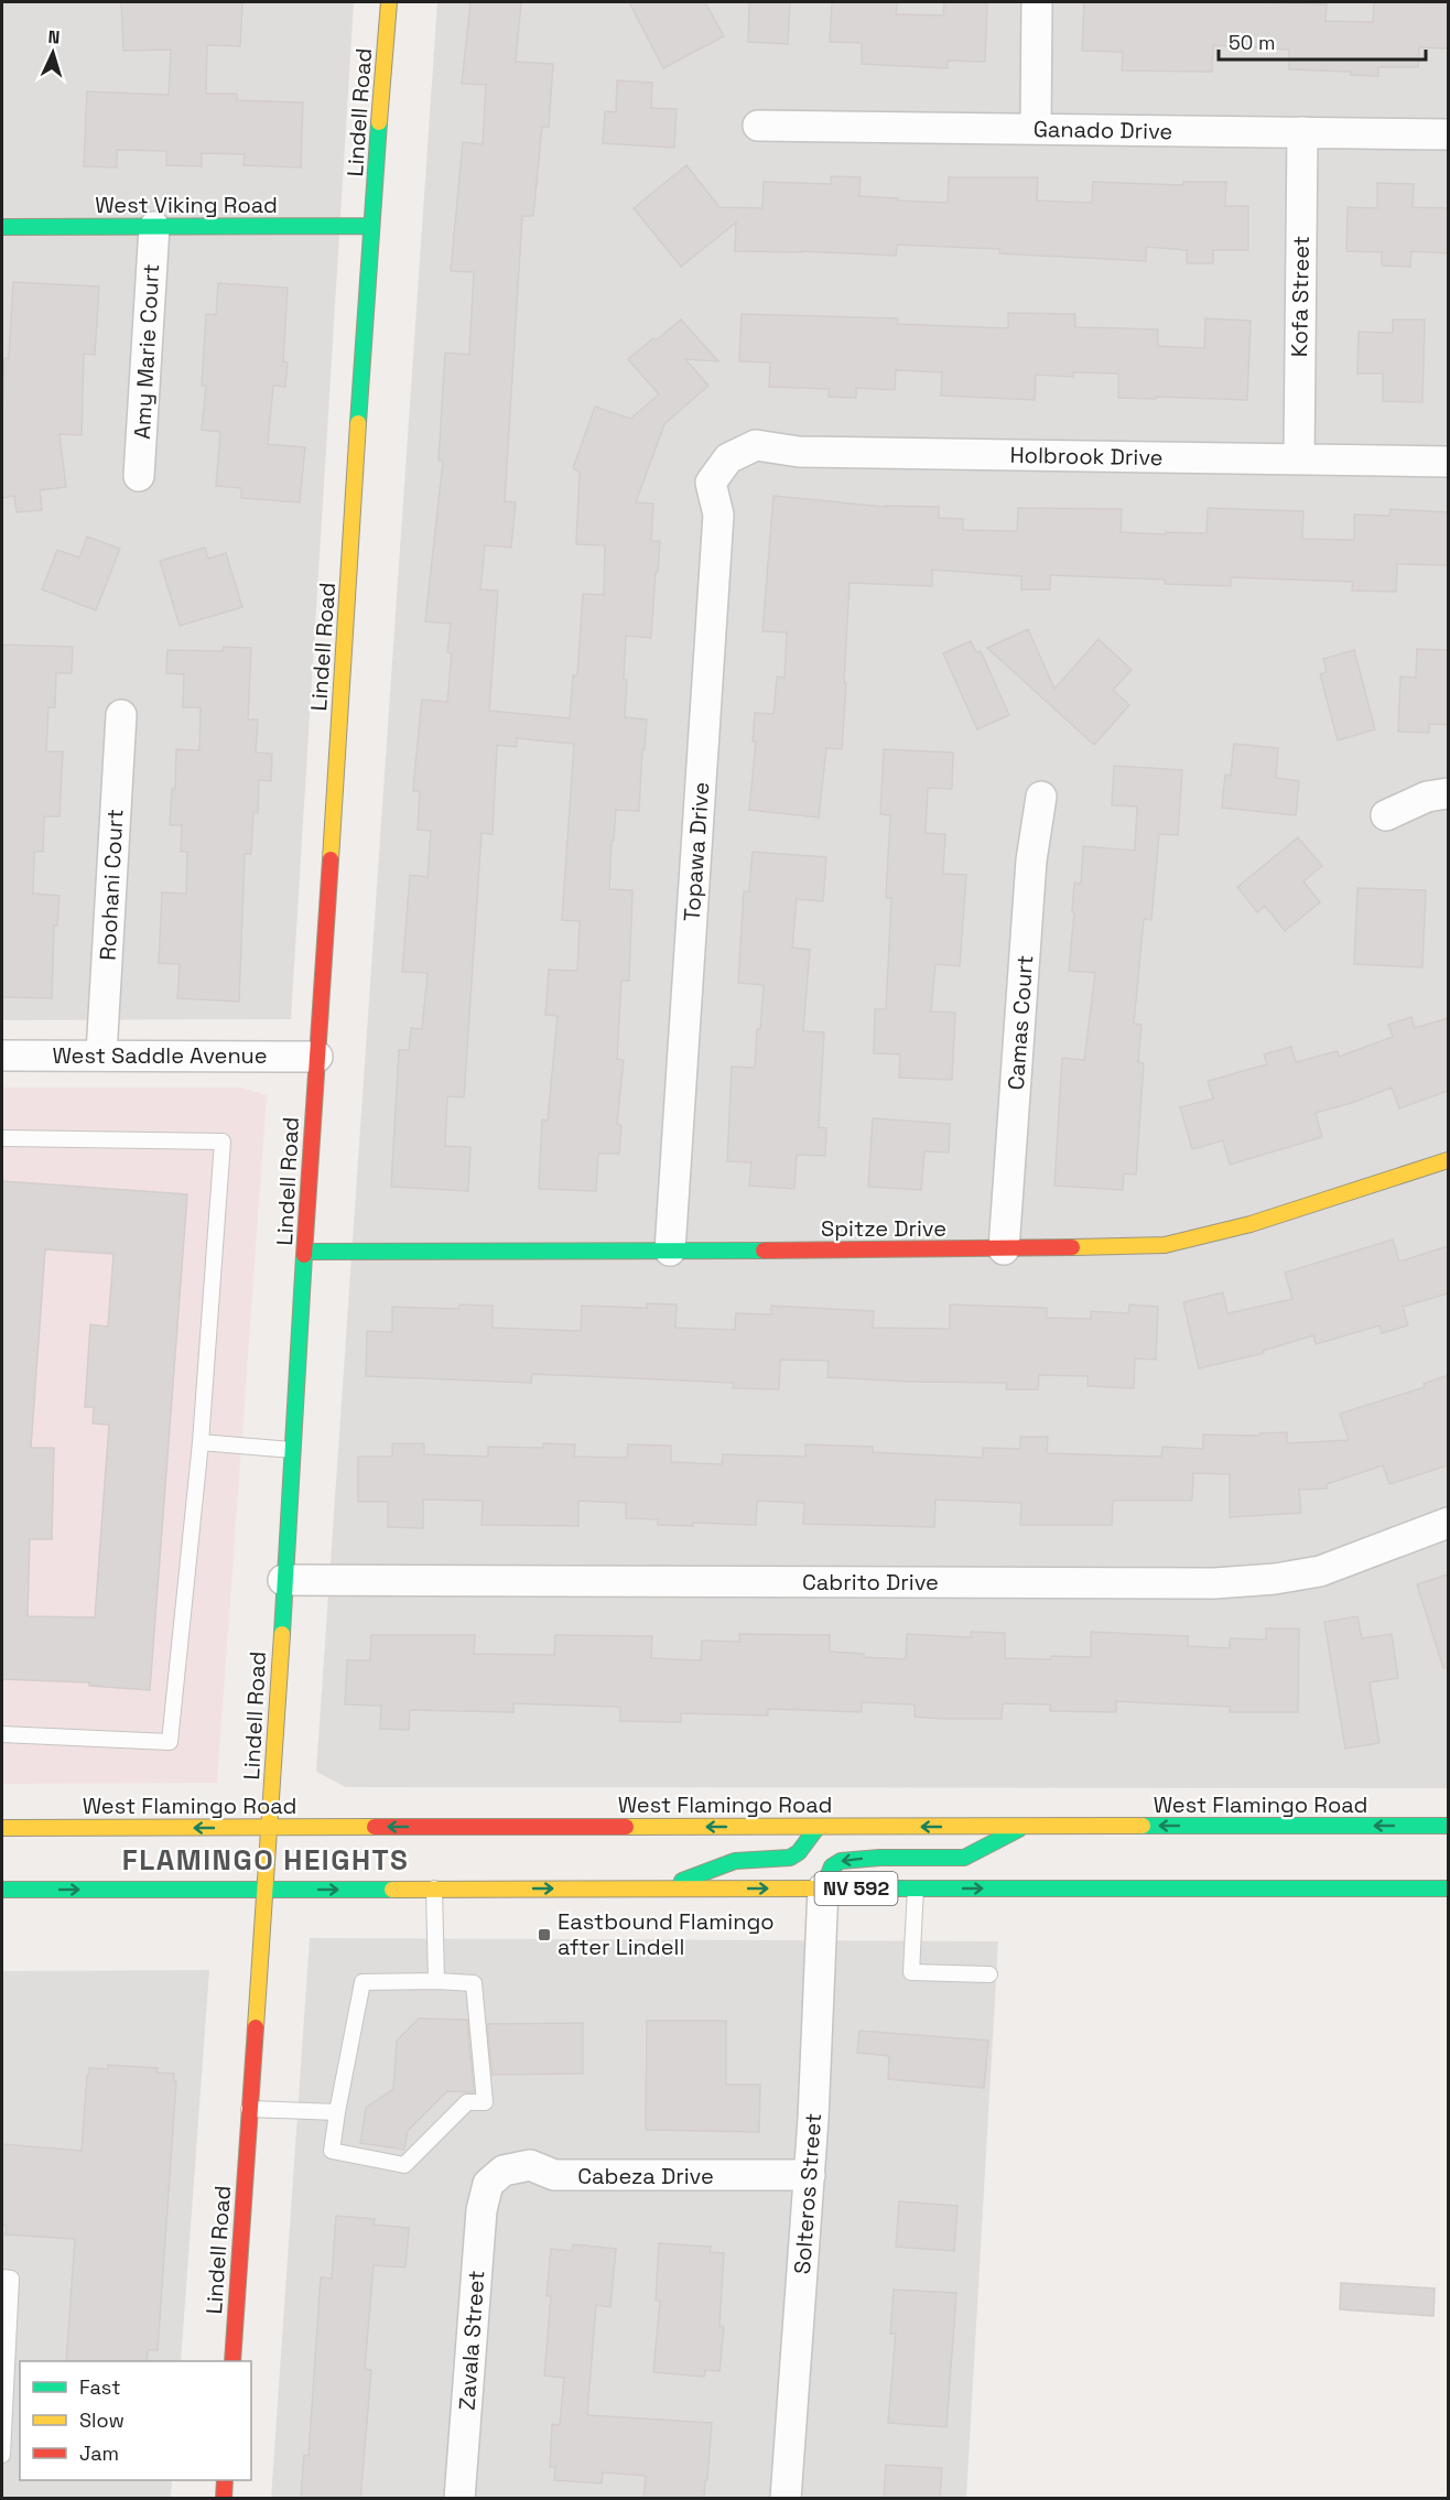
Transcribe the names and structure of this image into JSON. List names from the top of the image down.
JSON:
{
  "streets": {
    "street": [
      "Lindell Road",
      "Ganado Drive",
      "West Viking Road",
      "Kofa Street",
      "Amy Marie Court",
      "Holbrook Drive",
      "Topawa Drive",
      "Roohani Court",
      "Camas Court",
      "West Saddle Avenue",
      "Spitze Drive",
      "Cabrito Drive",
      "West Flamingo Road",
      "NV 592",
      "Cabeza Drive",
      "Solteros Street",
      "Zavala Street"
    ]
  },
  "crossings": [
    ["Lindell Road", "West Viking Road"],
    ["Lindell Road", "West Saddle Avenue"],
    ["Lindell Road", "Spitze Drive"],
    ["Lindell Road", "Cabrito Drive"],
    ["Lindell Road", "West Flamingo Road"],
    ["Lindell Road", "NV 592"],
    ["Ganado Drive", "Kofa Street"],
    ["West Viking Road", "Amy Marie Court"],
    ["Kofa Street", "Holbrook Drive"],
    ["Holbrook Drive", "Topawa Drive"],
    ["Topawa Drive", "Spitze Drive"],
    ["Roohani Court", "West Saddle Avenue"],
    ["Camas Court", "Spitze Drive"],
    ["NV 592", "Solteros Street"],
    ["Cabeza Drive", "Solteros Street"],
    ["Cabeza Drive", "Zavala Street"]
  ],
  "districts": ["FLAMINGO HEIGHTS"],
  "places": {
    "transit": ["Eastbound Flamingo after Lindell"]
  },
  "legend": ["Fast", "Slow", "Jam"],
  "scale_bar": "50 m",
  "north": "top"
}
